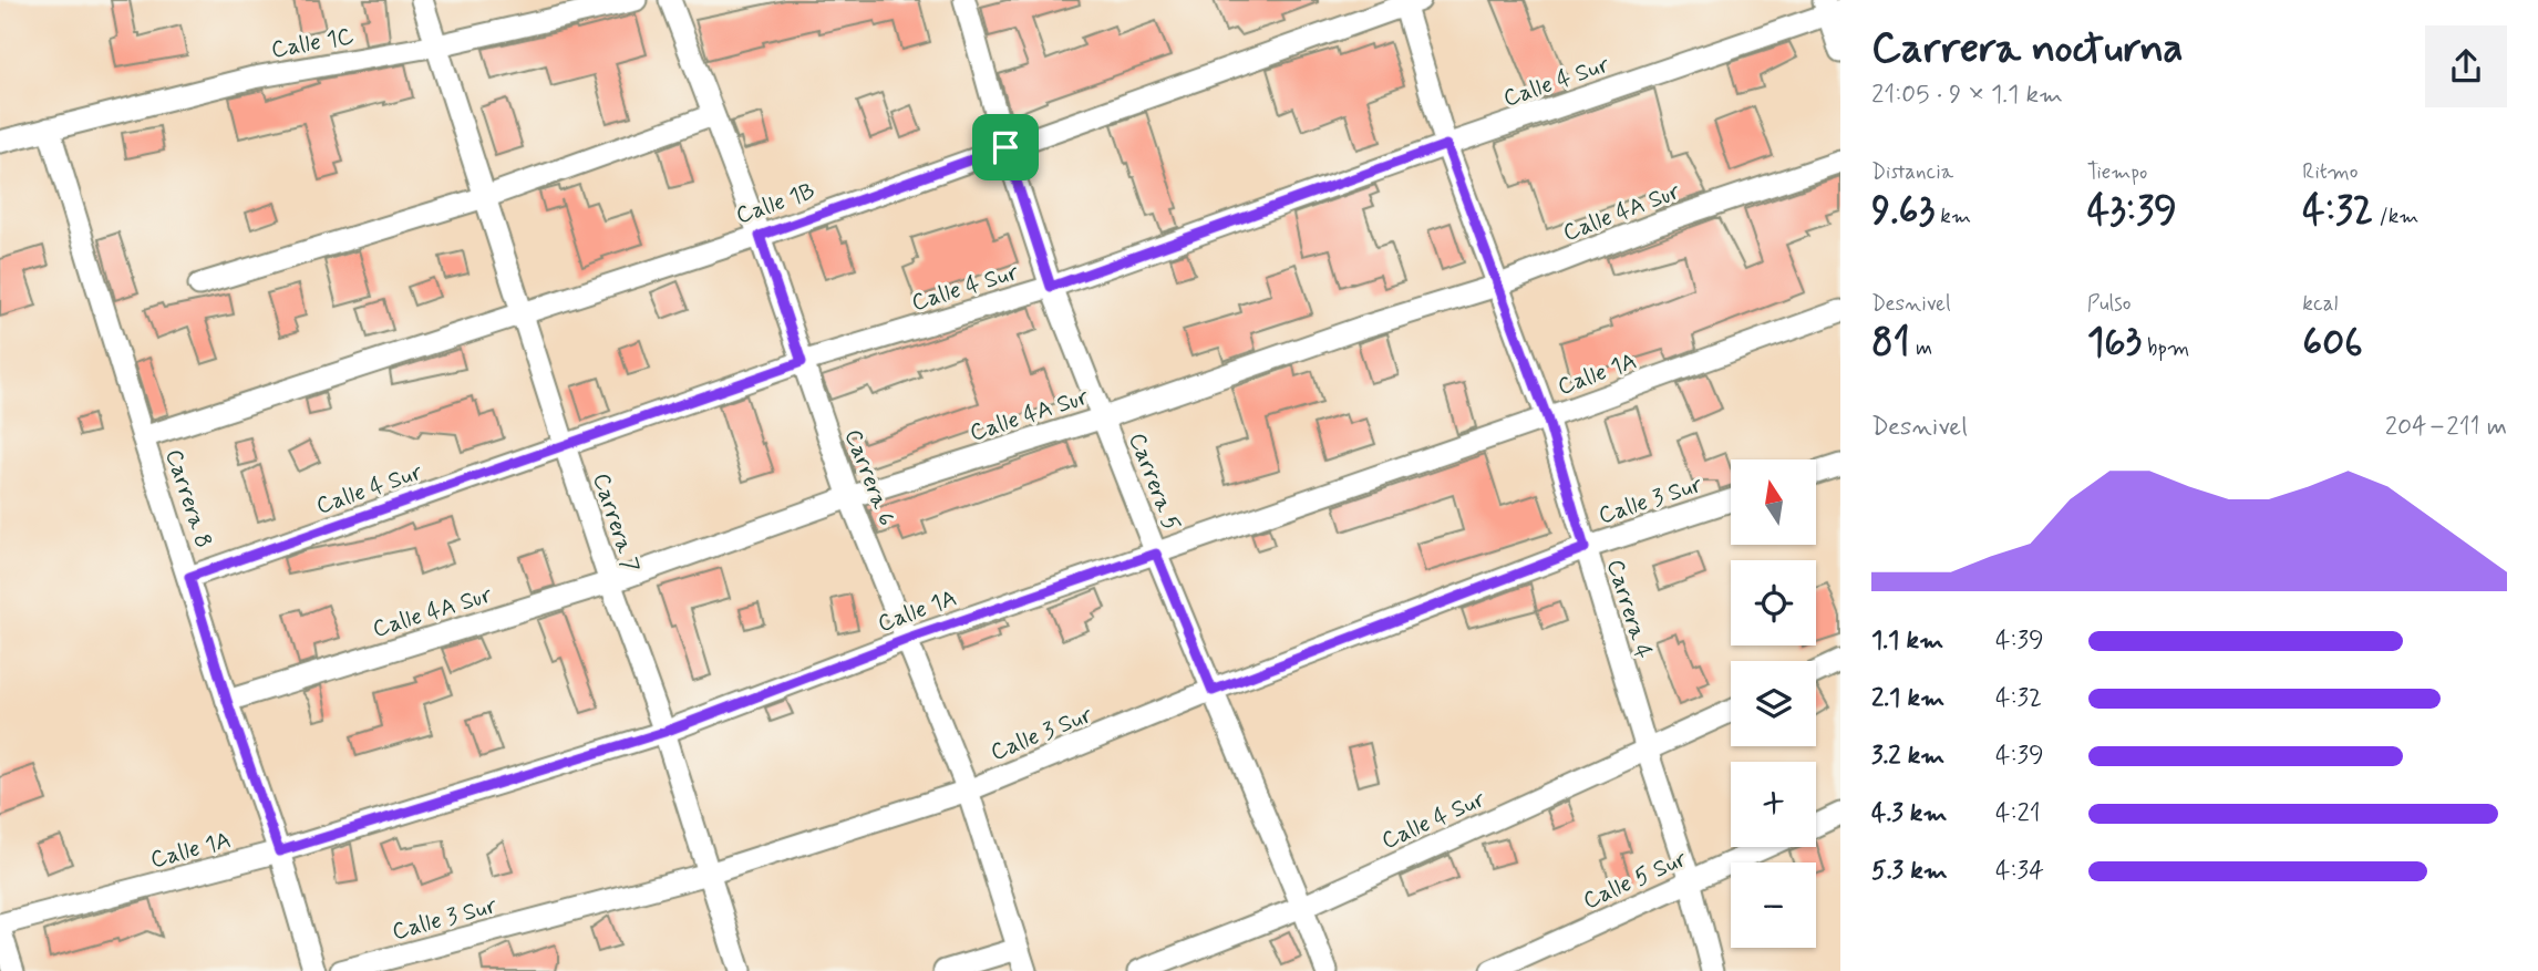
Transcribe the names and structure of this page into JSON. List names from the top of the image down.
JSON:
{
  "streets": {
    "street": [
      "Calle 1C",
      "Calle 4 Sur",
      "Calle 1B",
      "Calle 4A Sur",
      "Calle 1A",
      "Carrera 6",
      "Carrera 5",
      "Carrera 8",
      "Calle 3 Sur",
      "Carrera 7",
      "Carrera 4",
      "Calle 5 Sur"
    ]
  },
  "crossings": [
    ["Calle 1C", "Carrera 8"],
    ["Calle 1C", "Carrera 7"],
    ["Calle 4 Sur", "Carrera 6"],
    ["Calle 4 Sur", "Carrera 5"],
    ["Calle 4 Sur", "Carrera 8"],
    ["Calle 4 Sur", "Carrera 7"],
    ["Calle 4 Sur", "Carrera 4"],
    ["Calle 1B", "Carrera 6"],
    ["Calle 1B", "Carrera 5"],
    ["Calle 1B", "Carrera 8"],
    ["Calle 1B", "Carrera 7"],
    ["Calle 1B", "Carrera 4"],
    ["Calle 4A Sur", "Carrera 6"],
    ["Calle 4A Sur", "Carrera 5"],
    ["Calle 4A Sur", "Carrera 8"],
    ["Calle 4A Sur", "Carrera 7"],
    ["Calle 4A Sur", "Carrera 4"],
    ["Calle 1A", "Carrera 6"],
    ["Calle 1A", "Carrera 5"],
    ["Calle 1A", "Carrera 8"],
    ["Calle 1A", "Carrera 7"],
    ["Calle 1A", "Carrera 4"],
    ["Carrera 6", "Calle 3 Sur"],
    ["Carrera 5", "Calle 3 Sur"],
    ["Calle 3 Sur", "Carrera 7"],
    ["Calle 3 Sur", "Carrera 4"],
    ["Carrera 4", "Calle 5 Sur"]
  ],
  "north": "top",
  "page": {
    "heading": ["Carrera nocturna", "21:05 · 9 × 1.1 km"],
    "stats": [
      ["Distancia", "9.63 km"],
      ["Tiempo", "43:39"],
      ["Ritmo", "4:32 /km"],
      ["Desnivel", "81 m"],
      ["Pulso", "163 bpm"],
      ["kcal", "606"]
    ],
    "chart": ["Desnivel", "204–211 m"],
    "map_buttons": ["+", "−"],
    "list": [
      {
        "name": "1.1 km",
        "note": "4:39"
      },
      {
        "name": "2.1 km",
        "note": "4:32"
      },
      {
        "name": "3.2 km",
        "note": "4:39"
      },
      {
        "name": "4.3 km",
        "note": "4:21"
      },
      {
        "name": "5.3 km",
        "note": "4:34"
      }
    ]
  }
}
